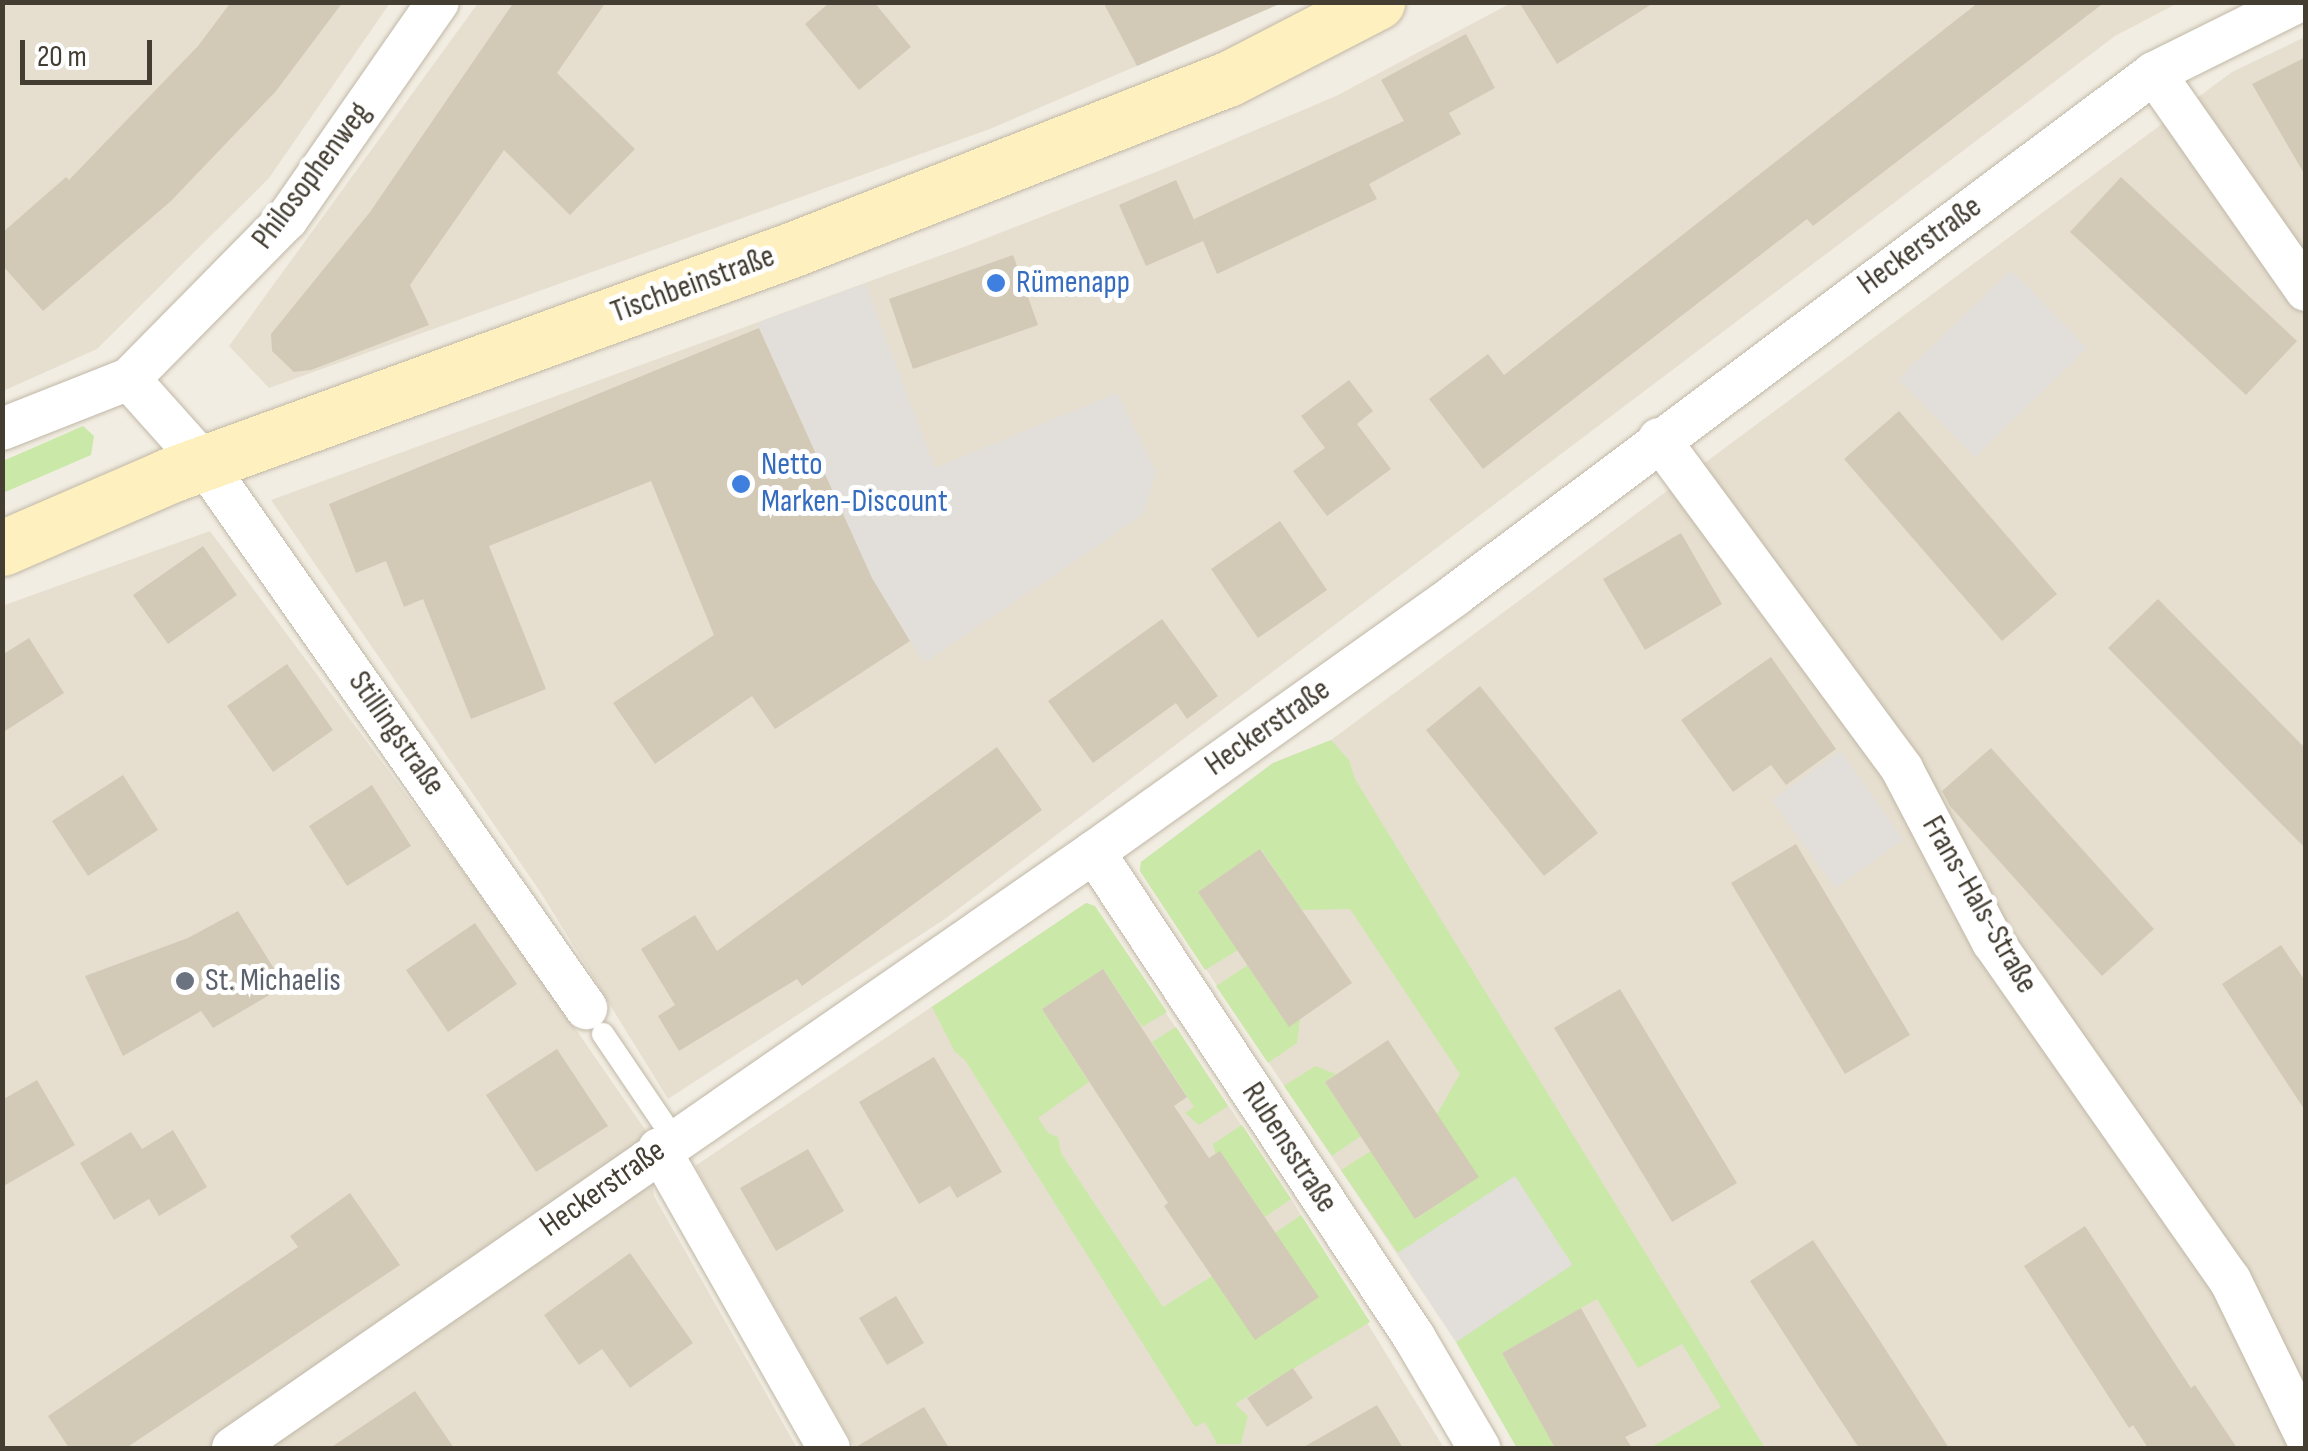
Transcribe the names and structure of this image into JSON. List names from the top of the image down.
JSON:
{
  "streets": {
    "main road": ["Tischbeinstraße"],
    "street": [
      "Philosophenweg",
      "Heckerstraße",
      "Stillingstraße",
      "Frans-Hals-Straße",
      "Rubensstraße"
    ]
  },
  "crossings": [
    ["Philosophenweg", "Stillingstraße"],
    ["Heckerstraße", "Stillingstraße"],
    ["Heckerstraße", "Frans-Hals-Straße"],
    ["Heckerstraße", "Rubensstraße"],
    ["Tischbeinstraße", "Stillingstraße"]
  ],
  "places": ["Rümenapp", "Netto Marken-Discount", "St. Michaelis"],
  "scale_bar": "20 m"
}
